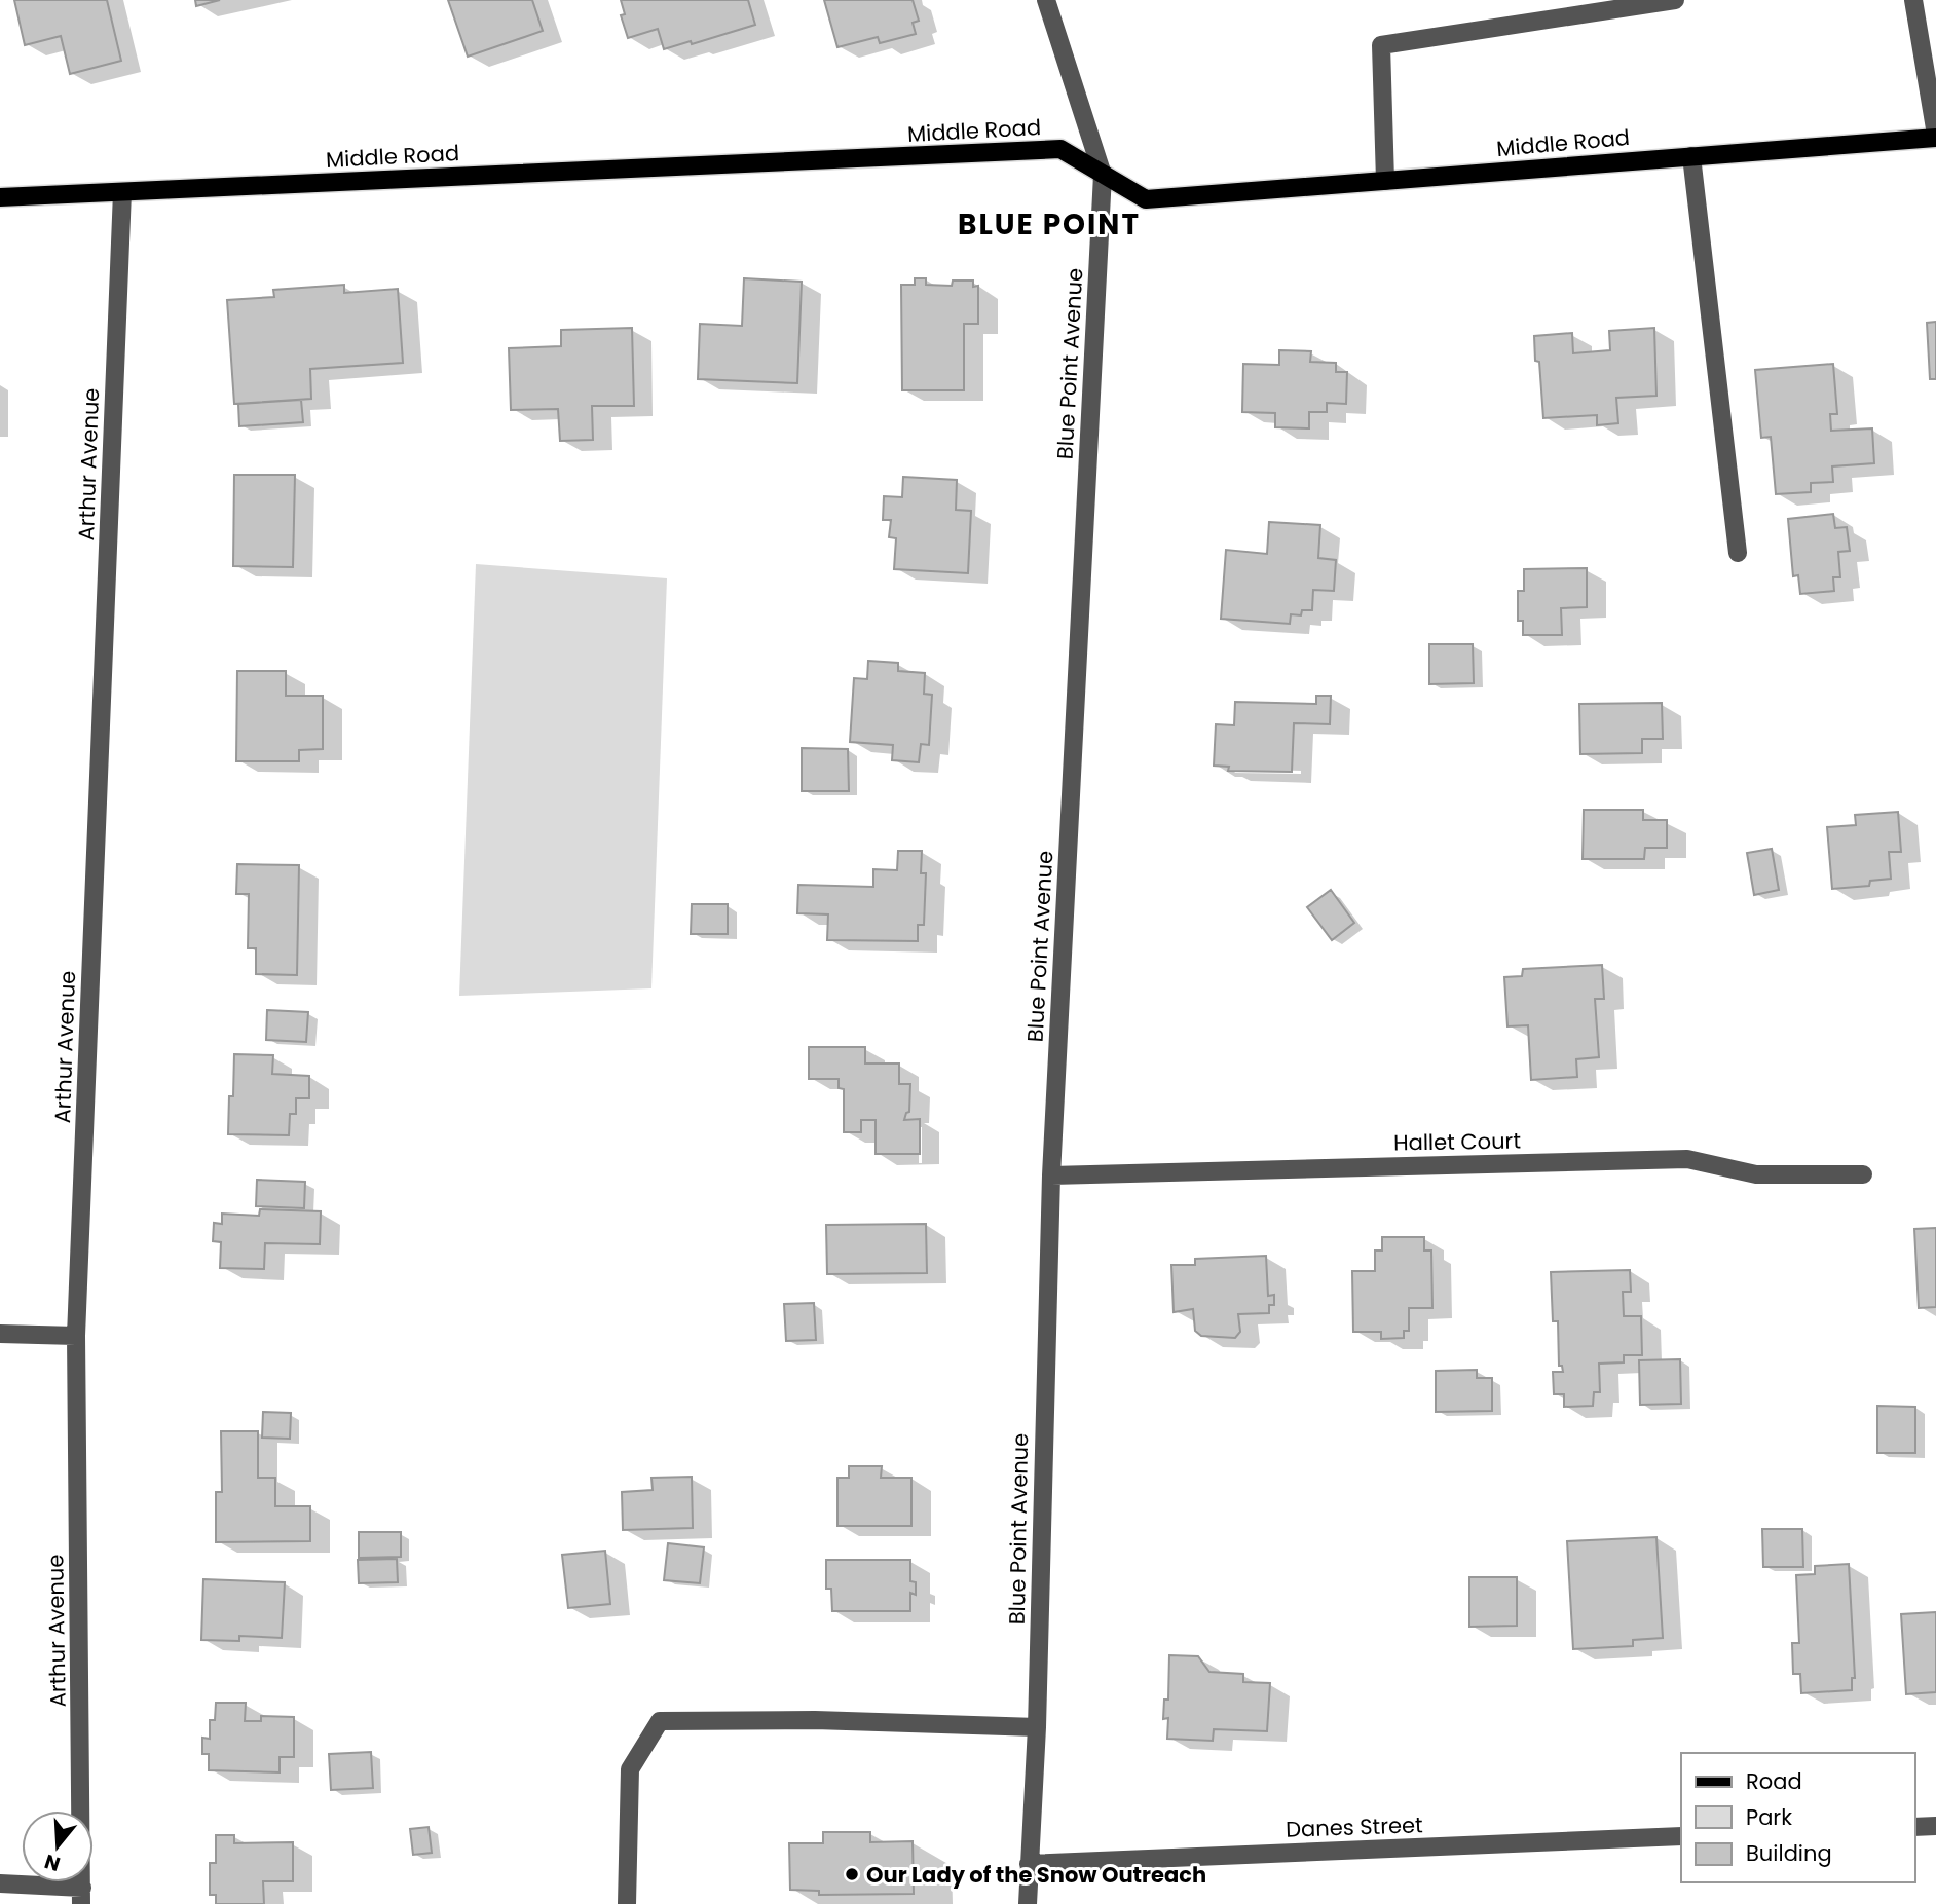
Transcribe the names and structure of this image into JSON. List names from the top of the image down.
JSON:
{
  "streets": {
    "main road": ["Middle Road"],
    "street": [
      "Blue Point Avenue",
      "Arthur Avenue",
      "Hallet Court",
      "Danes Street"
    ]
  },
  "crossings": [
    ["Middle Road", "Blue Point Avenue"],
    ["Middle Road", "Arthur Avenue"],
    ["Blue Point Avenue", "Hallet Court"],
    ["Blue Point Avenue", "Danes Street"]
  ],
  "districts": ["BLUE POINT"],
  "places": ["Our Lady of the Snow Outreach"],
  "legend": ["Road", "Park", "Building"],
  "north": "bottom"
}
